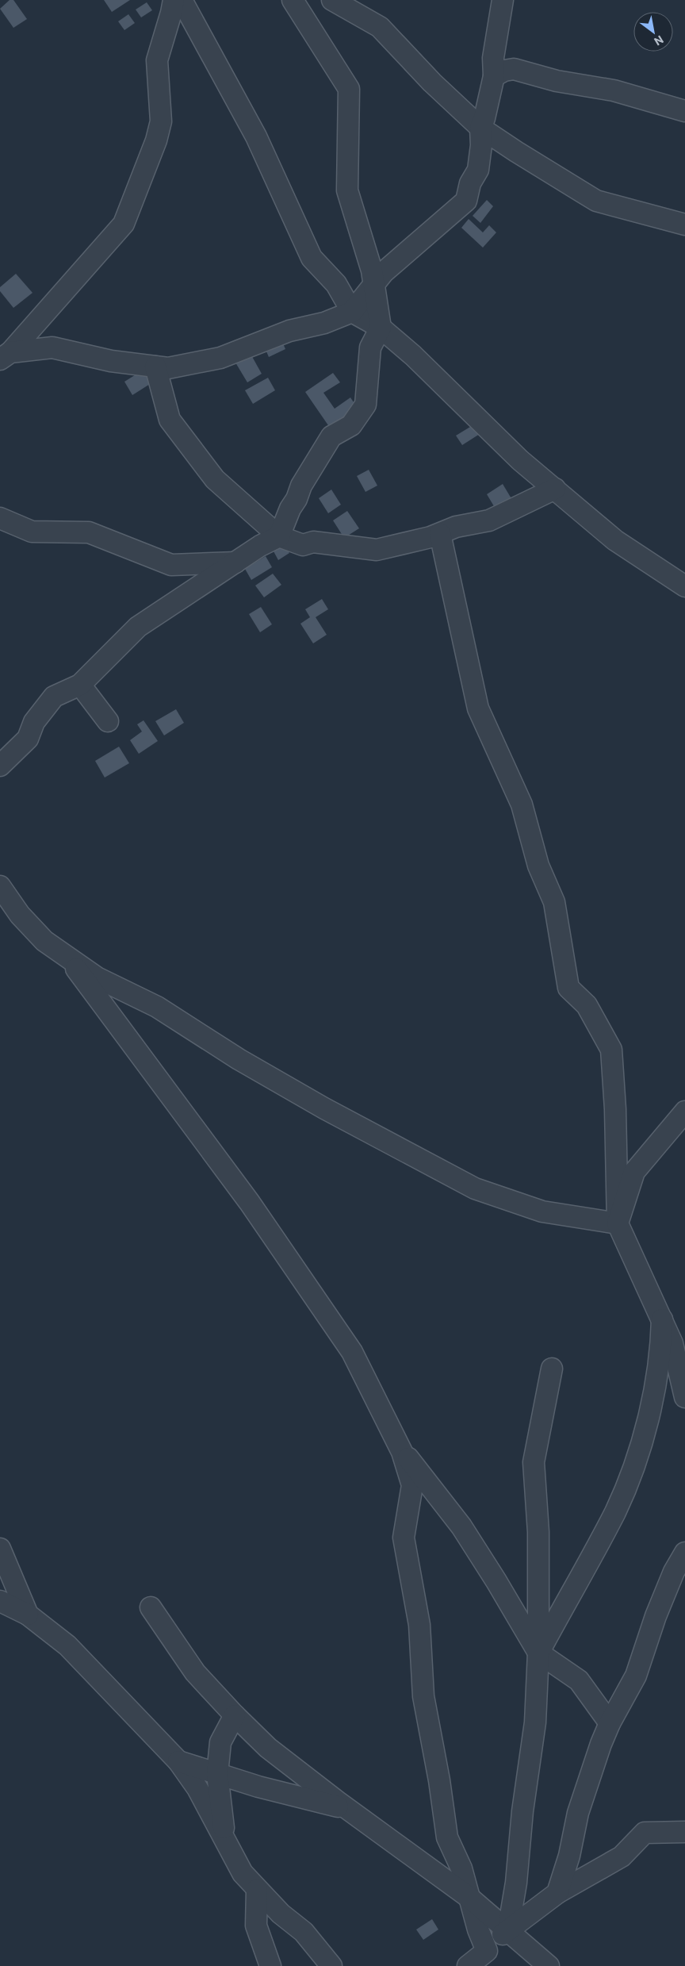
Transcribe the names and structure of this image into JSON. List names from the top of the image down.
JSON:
{
  "north": "bottom right"
}
